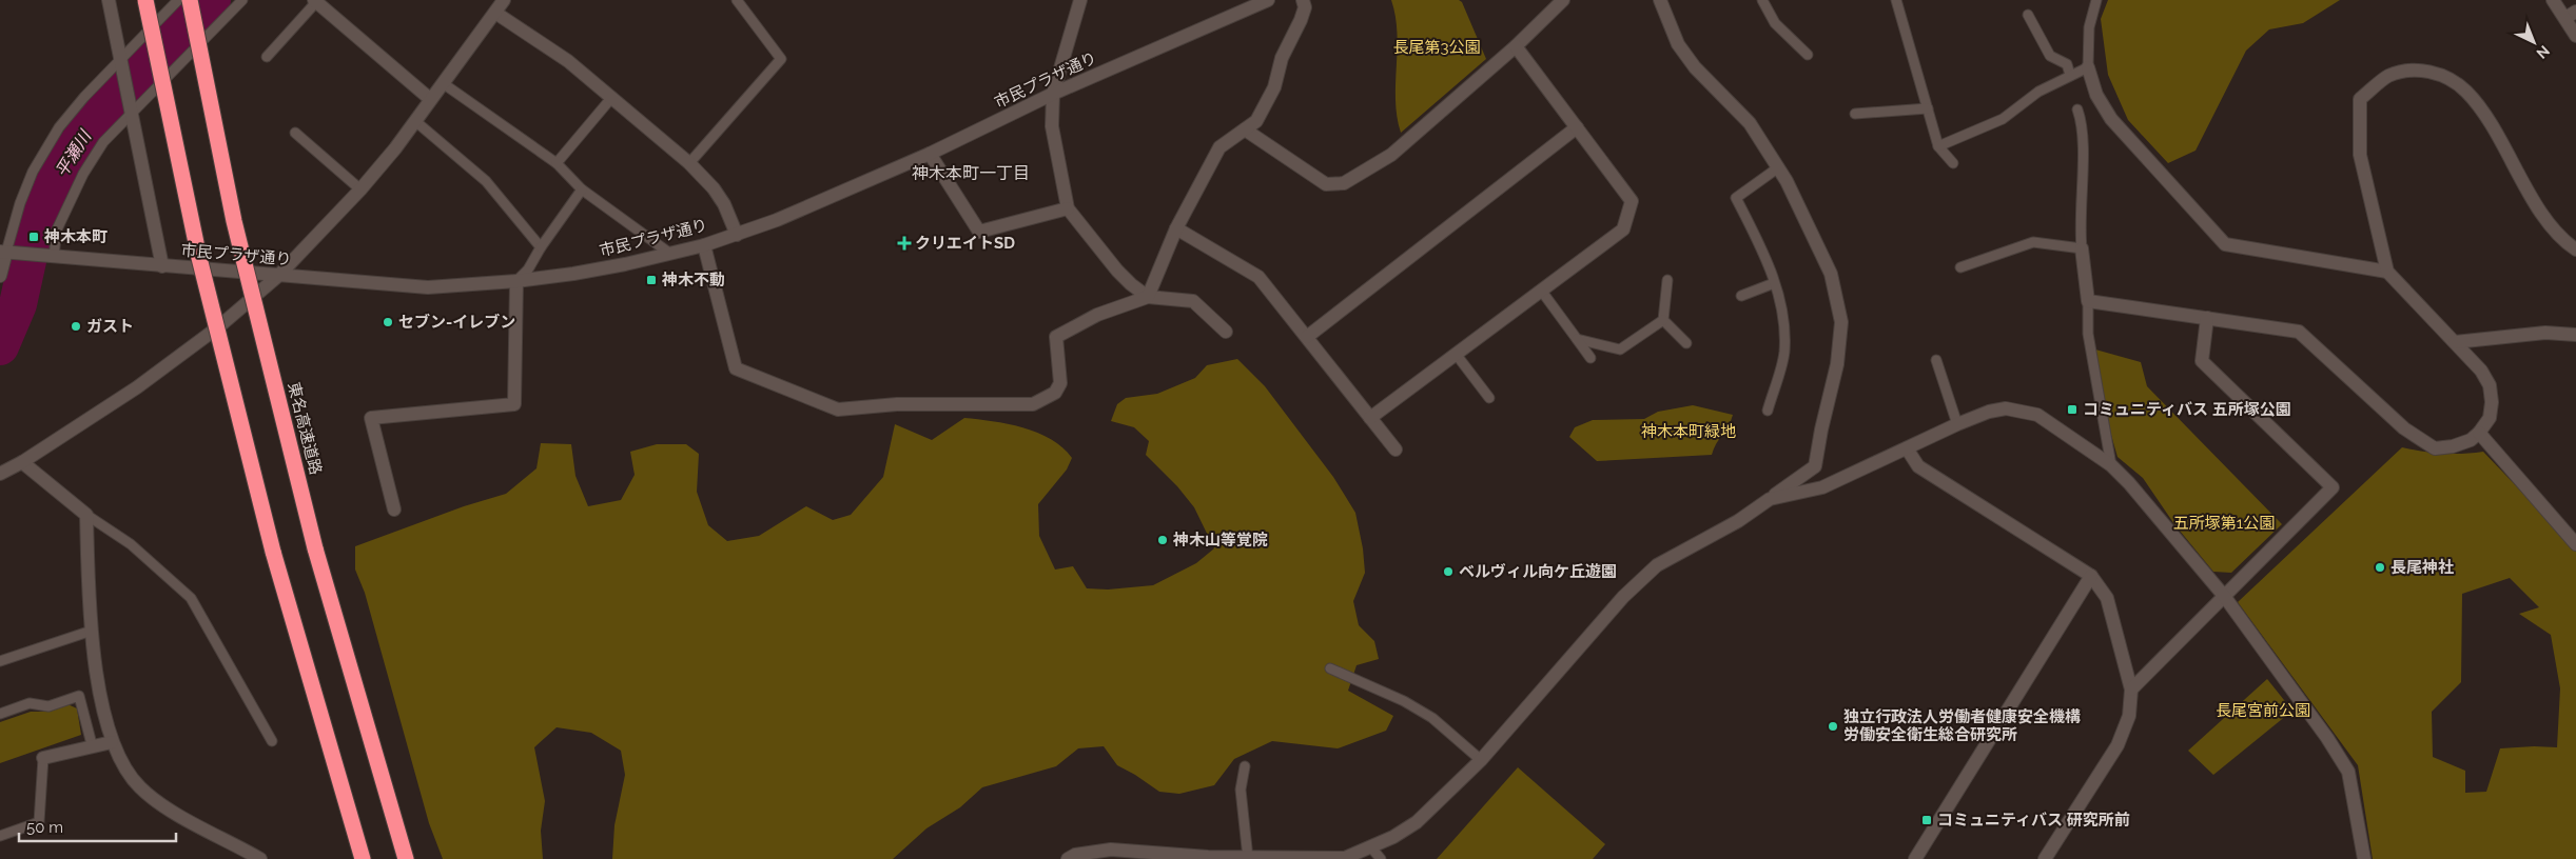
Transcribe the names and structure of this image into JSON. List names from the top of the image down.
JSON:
{
  "streets": {
    "highway": ["東名高速道路"],
    "street": ["市民プラザ通り"]
  },
  "districts": ["神木本町一丁目"],
  "water": ["平瀬川"],
  "parks": [
    "長尾第3公園",
    "神木本町緑地",
    "五所塚第1公園",
    "長尾宮前公園"
  ],
  "places": {
    "transit": [
      "神木本町",
      "神木不動",
      "コミュニティバス 五所塚公園",
      "コミュニティバス 研究所前"
    ],
    "health": ["クリエイトSD"],
    "other": [
      "セブン-イレブン",
      "ガスト",
      "神木山等覚院",
      "長尾神社",
      "ベルヴィル向ケ丘遊園",
      "独立行政法人労働者健康安全機構 労働安全衛生総合研究所"
    ]
  },
  "scale_bar": "50 m",
  "north": "bottom right"
}
